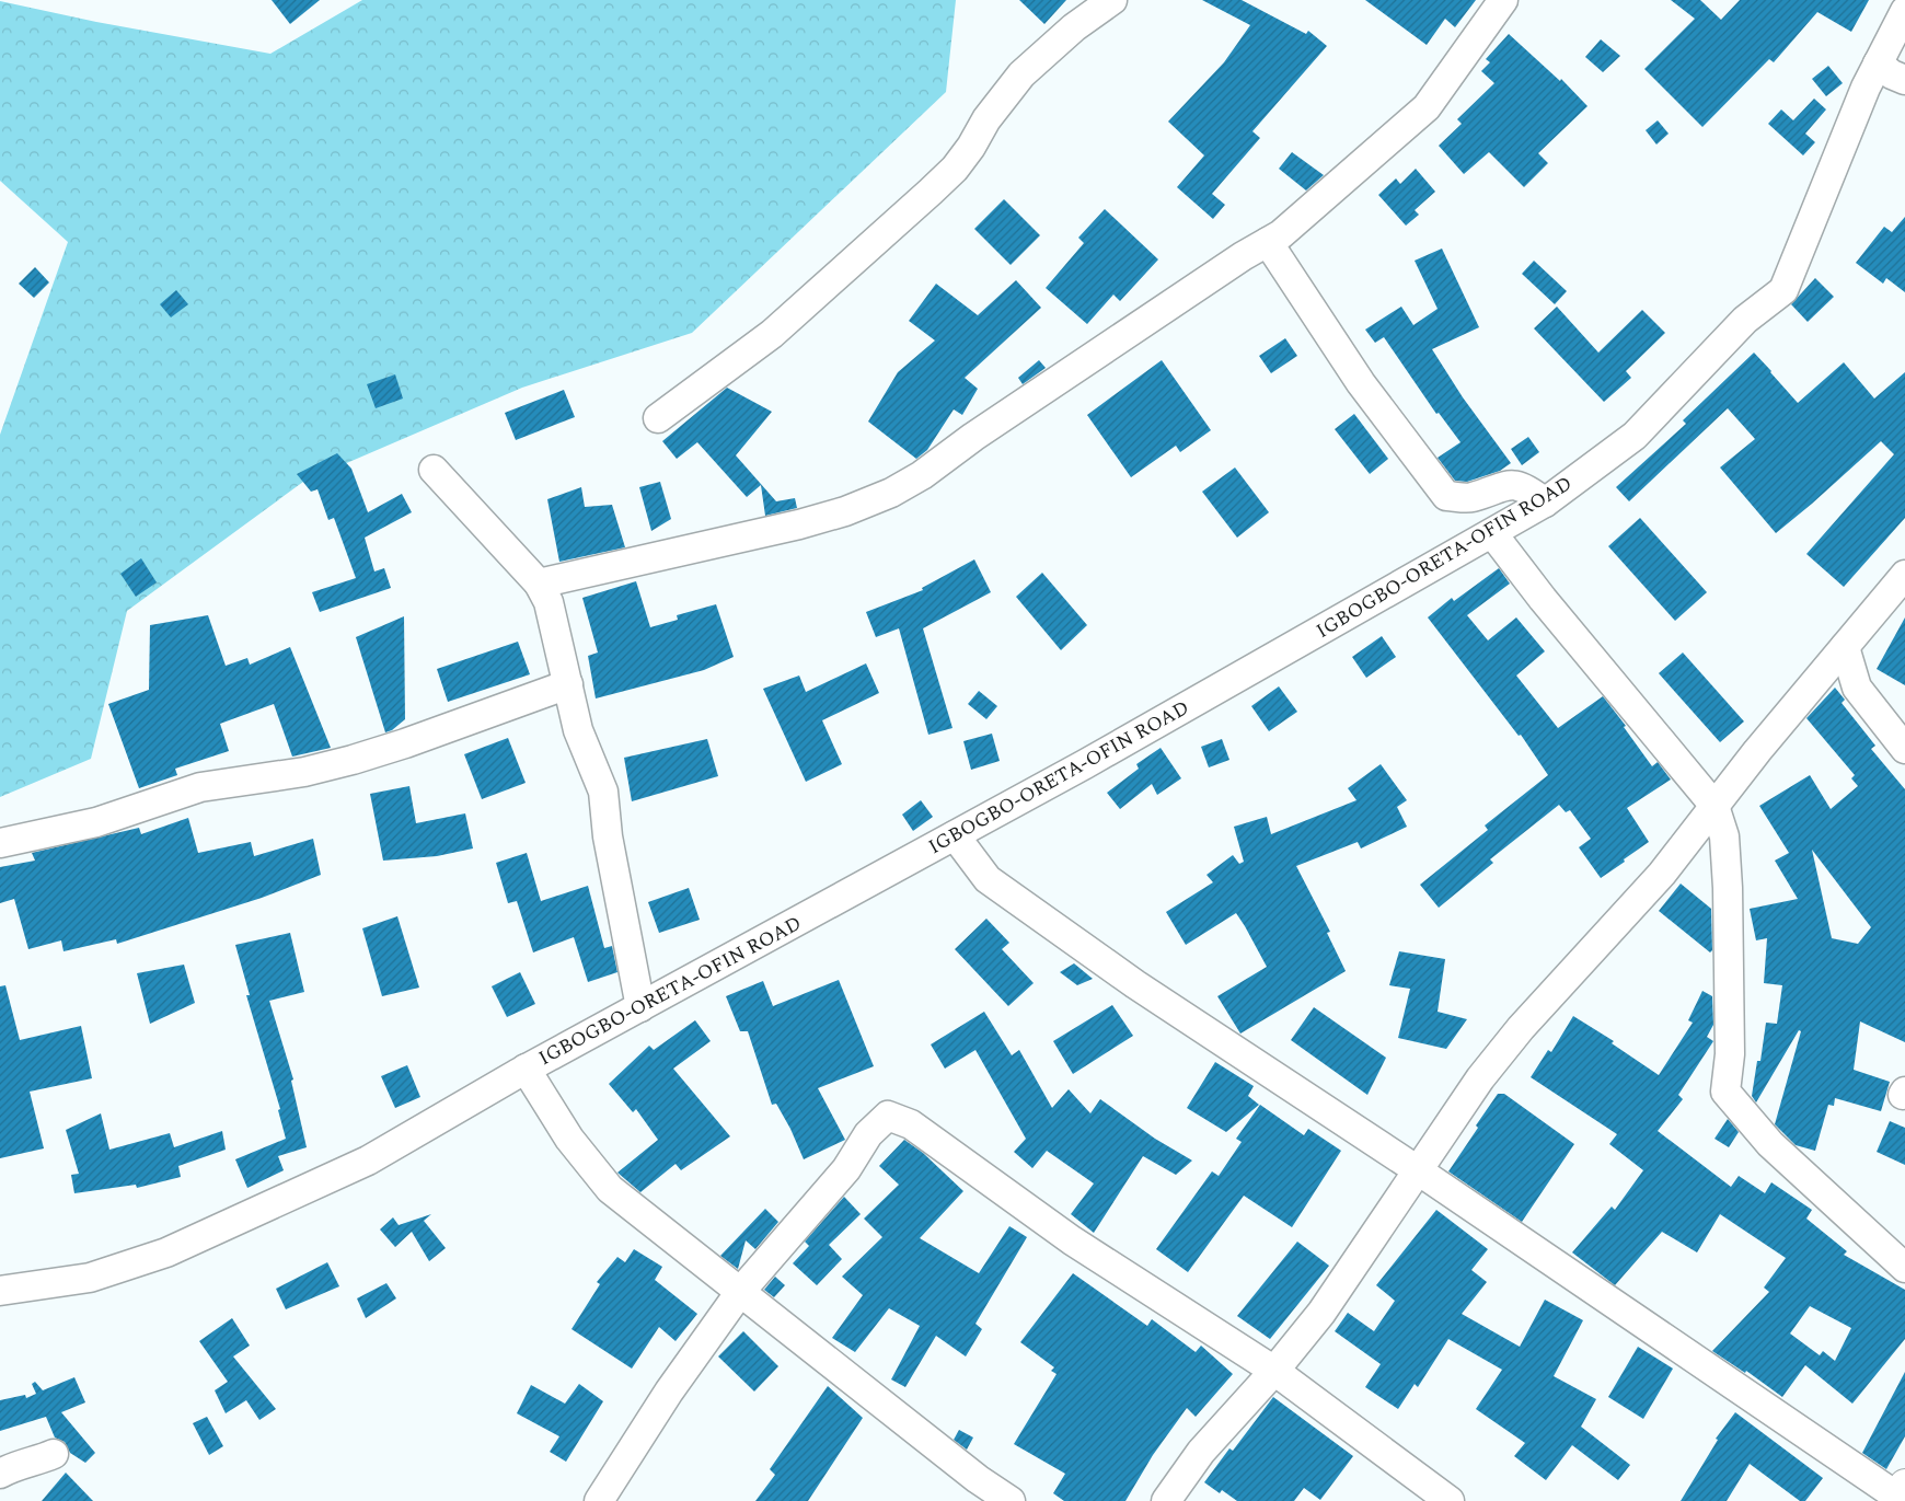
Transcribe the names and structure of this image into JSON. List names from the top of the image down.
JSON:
{
  "streets": {
    "street": ["IGBOGBO-ORETA-OFIN ROAD"]
  }
}
